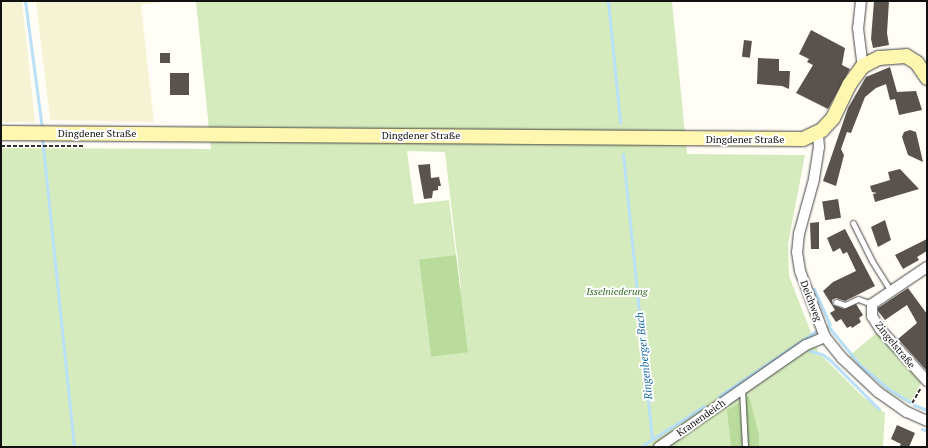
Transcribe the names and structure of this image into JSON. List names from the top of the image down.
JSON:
{
  "streets": {
    "main road": ["Dingdener Straße"],
    "street": ["Deichweg", "Zingelstraße", "Kranendeich"]
  },
  "crossings": [
    ["Dingdener Straße", "Deichweg"],
    ["Deichweg", "Kranendeich"]
  ],
  "water": ["Ringenberger Bach"],
  "parks": ["Isselniederung"]
}
